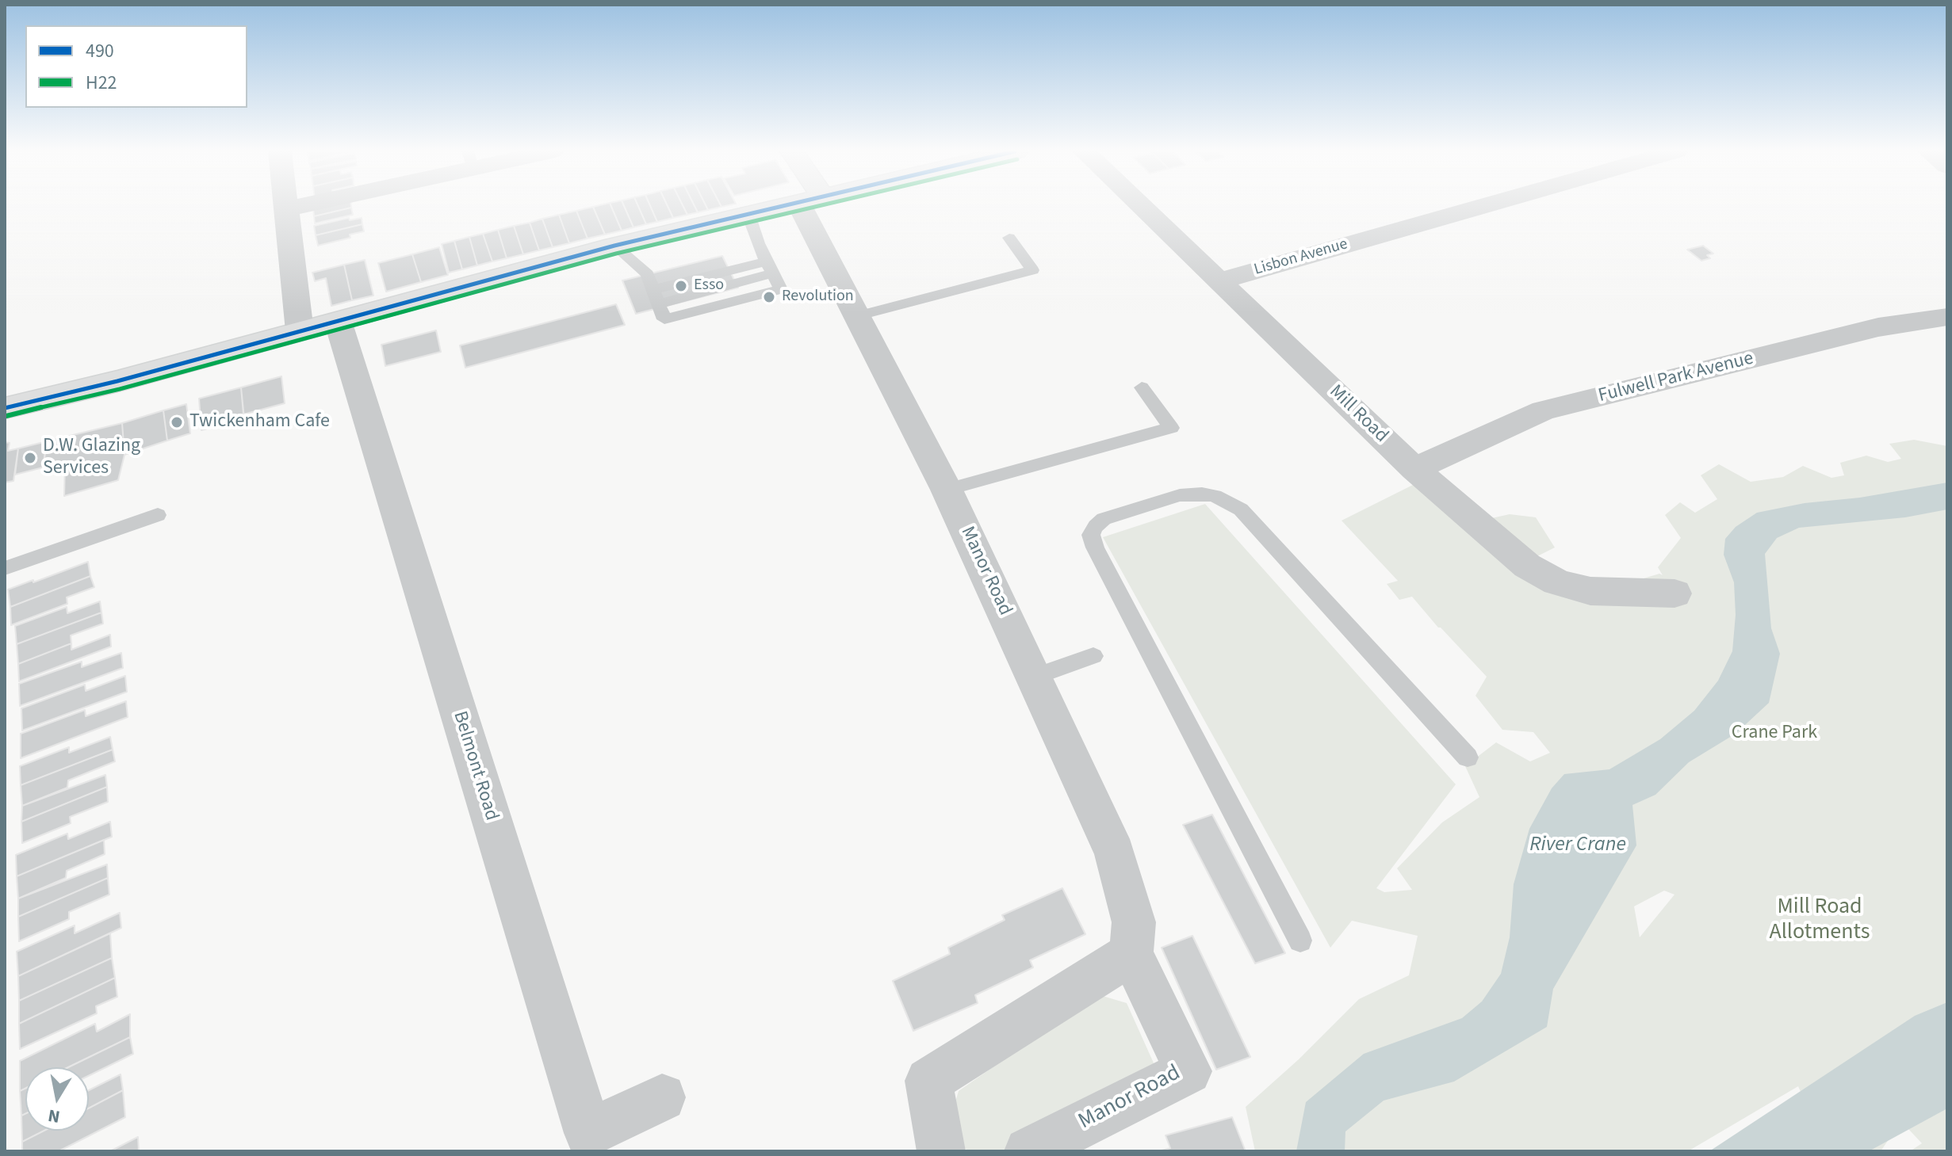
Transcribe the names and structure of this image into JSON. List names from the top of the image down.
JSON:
{
  "streets": {
    "street": [
      "Lisbon Avenue",
      "Fulwell Park Avenue",
      "Mill Road",
      "Manor Road",
      "Belmont Road"
    ]
  },
  "crossings": [
    ["Lisbon Avenue", "Mill Road"],
    ["Fulwell Park Avenue", "Mill Road"]
  ],
  "water": ["River Crane"],
  "parks": ["Crane Park", "Mill Road Allotments"],
  "places": [
    "Esso",
    "Revolution",
    "Twickenham Cafe",
    "D.W. Glazing Services"
  ],
  "lines": ["transit line 490", "transit line H22"],
  "legend": ["490", "H22"],
  "north": "bottom"
}
